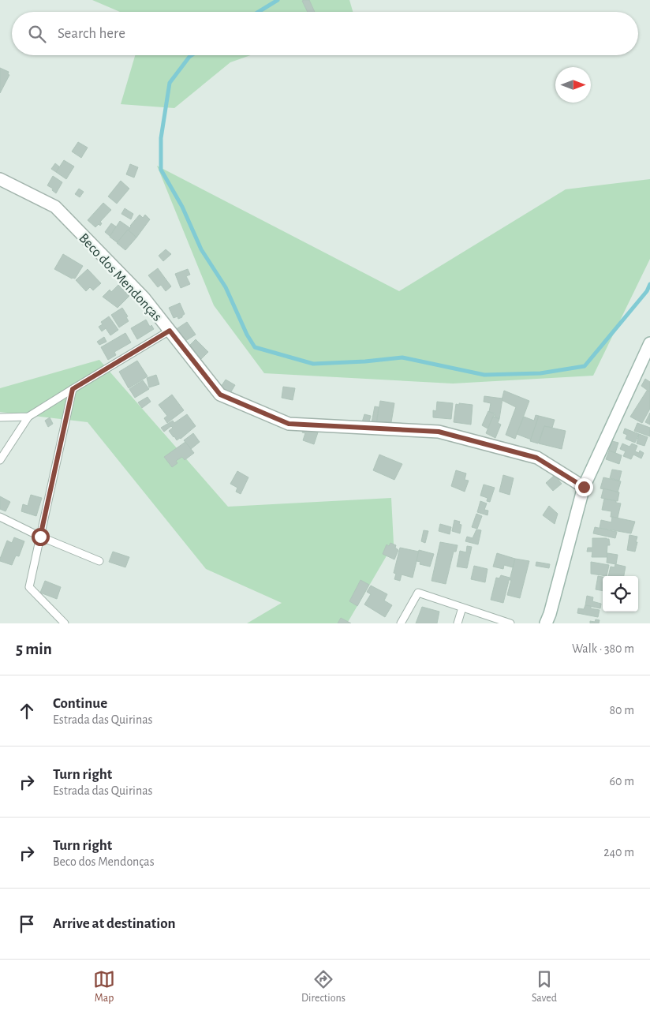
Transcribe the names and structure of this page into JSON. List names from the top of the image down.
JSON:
{
  "streets": {
    "street": ["Beco dos Mendonças"]
  },
  "north": "right",
  "page": {
    "search": "Search here",
    "heading": ["5 min", "Walk · 380 m"],
    "list": [
      ["Continue", "Estrada das Quirinas", "80 m"],
      ["Turn right", "Estrada das Quirinas", "60 m"],
      ["Turn right", "Beco dos Mendonças", "240 m"],
      "Arrive at destination"
    ],
    "nav": ["Map", "Directions", "Saved"]
  }
}
